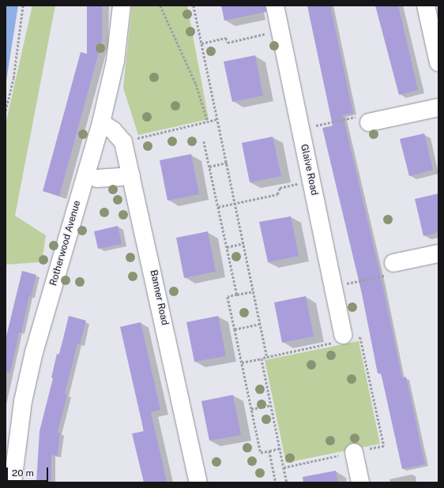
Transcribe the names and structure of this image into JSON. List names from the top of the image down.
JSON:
{
  "streets": {
    "street": ["Glaive Road", "Rotherwood Avenue", "Banner Road"]
  },
  "crossings": [
    ["Rotherwood Avenue", "Banner Road"]
  ],
  "scale_bar": "20 m"
}
